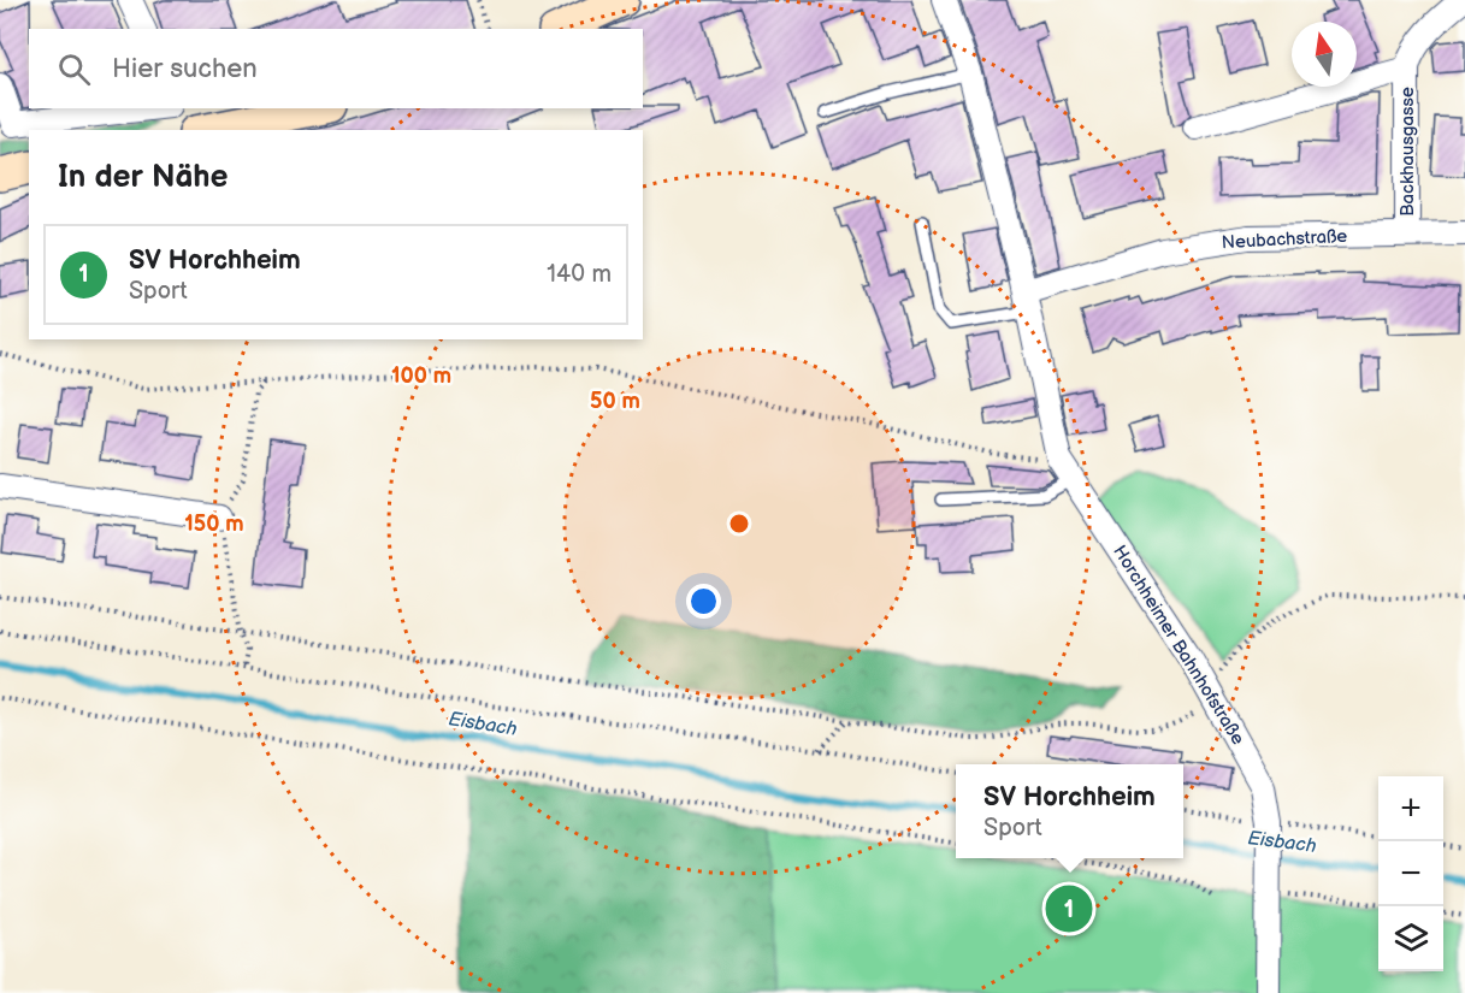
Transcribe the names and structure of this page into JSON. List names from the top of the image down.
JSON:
{
  "streets": {
    "street": ["Backhausgasse", "Neubachstraße", "Horchheimer Bahnhofstraße"]
  },
  "crossings": [
    ["Backhausgasse", "Neubachstraße"],
    ["Neubachstraße", "Horchheimer Bahnhofstraße"]
  ],
  "water": ["Eisbach"],
  "north": "top",
  "page": {
    "search": "Hier suchen",
    "heading": "In der Nähe",
    "list": [
      {
        "mark": "1",
        "name": "SV Horchheim",
        "note": "Sport",
        "value": "140 m"
      }
    ],
    "popup": ["SV Horchheim", "Sport"],
    "map_buttons": ["+", "−"],
    "pins": "1"
  },
  "rings": ["100 m", "50 m", "150 m"]
}
